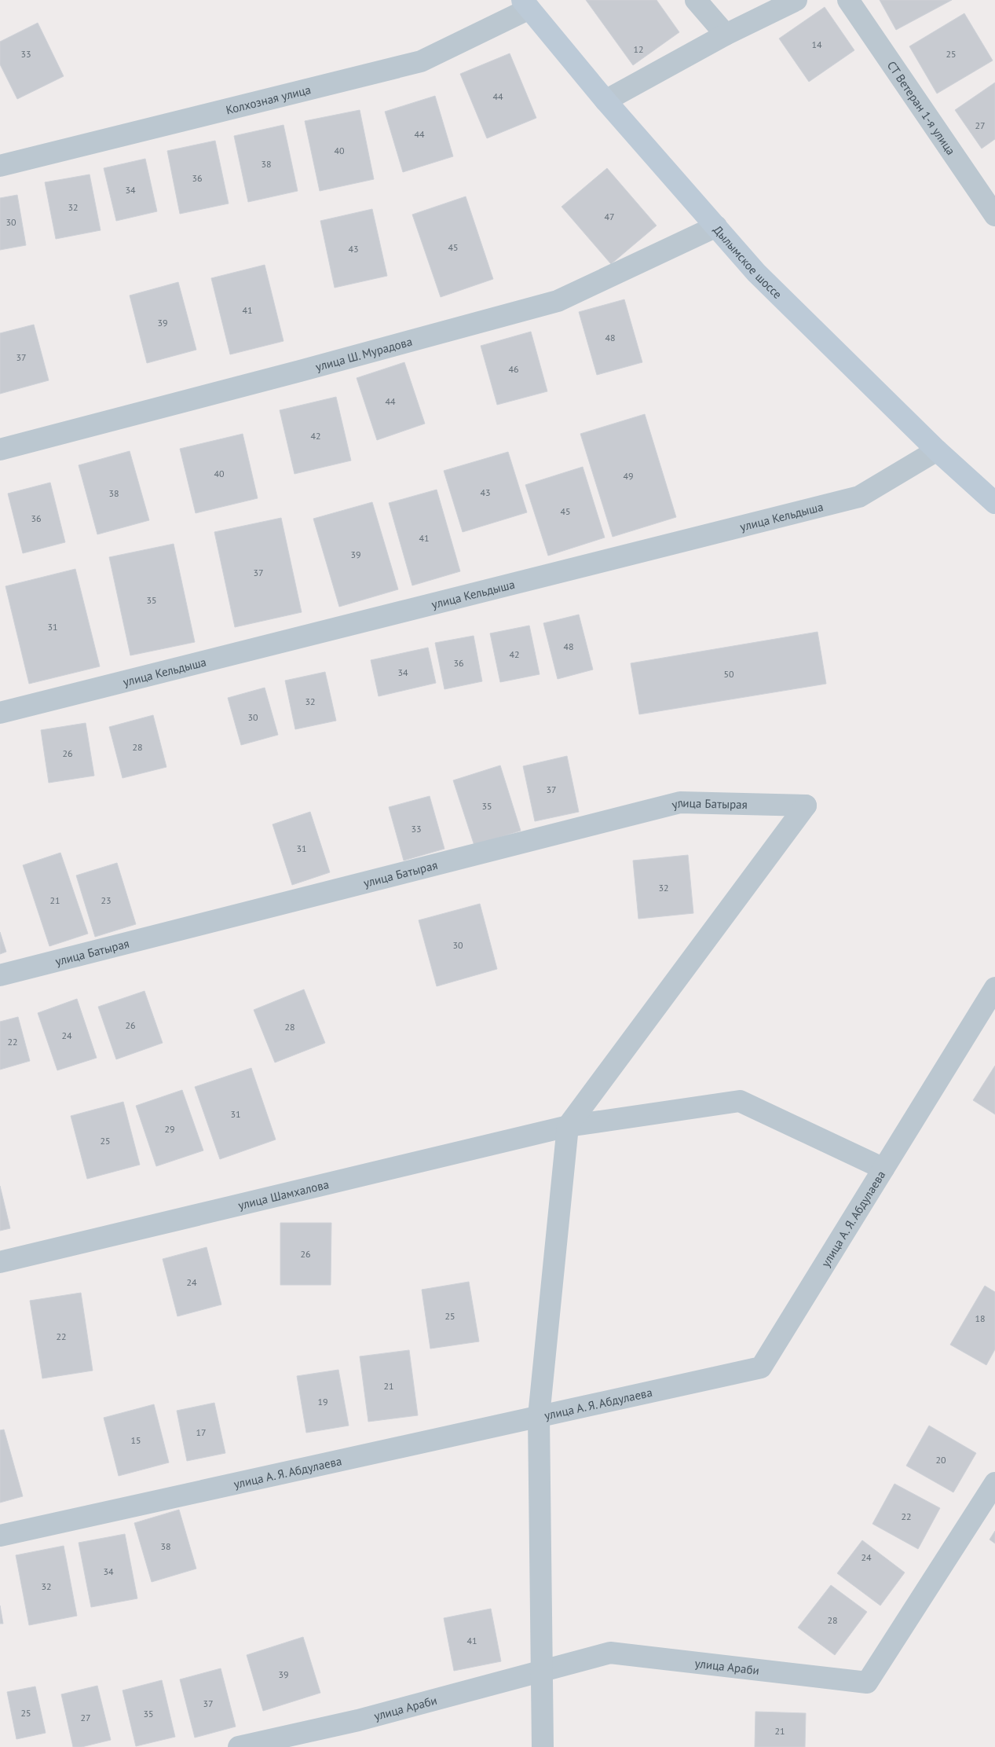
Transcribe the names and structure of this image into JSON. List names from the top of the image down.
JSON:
{
  "streets": {
    "main road": ["Дылымское шоссе"],
    "street": [
      "Колхозная улица",
      "СТ Ветеран 1-я улица",
      "улица Ш. Мурадова",
      "улица Кельдыша",
      "улица Батырая",
      "улица Шамхалова",
      "улица А. Я. Абдулаева",
      "улица Араби"
    ]
  },
  "crossings": [
    ["Колхозная улица", "Дылымское шоссе"],
    ["Дылымское шоссе", "улица Ш. Мурадова"],
    ["Дылымское шоссе", "улица Кельдыша"],
    ["улица Батырая", "улица Шамхалова"],
    ["улица Шамхалова", "улица А. Я. Абдулаева"]
  ],
  "house_numbers": [
    "14",
    "12",
    "33",
    "25",
    "44",
    "27",
    "44",
    "40",
    "38",
    "36",
    "34",
    "32",
    "47",
    "30",
    "45",
    "43",
    "41",
    "39",
    "48",
    "37",
    "46",
    "44",
    "42",
    "40",
    "49",
    "43",
    "38",
    "45",
    "36",
    "41",
    "39",
    "37",
    "35",
    "31",
    "48",
    "42",
    "36",
    "34",
    "50",
    "32",
    "30",
    "28",
    "26",
    "37",
    "35",
    "33",
    "31",
    "32",
    "21",
    "23",
    "30",
    "26",
    "28",
    "24",
    "22",
    "31",
    "29",
    "25",
    "26",
    "24",
    "25",
    "18",
    "22",
    "21",
    "19",
    "17",
    "15",
    "20",
    "22",
    "38",
    "24",
    "34",
    "32",
    "28",
    "41",
    "39",
    "37",
    "25",
    "35",
    "27",
    "21"
  ]
}
